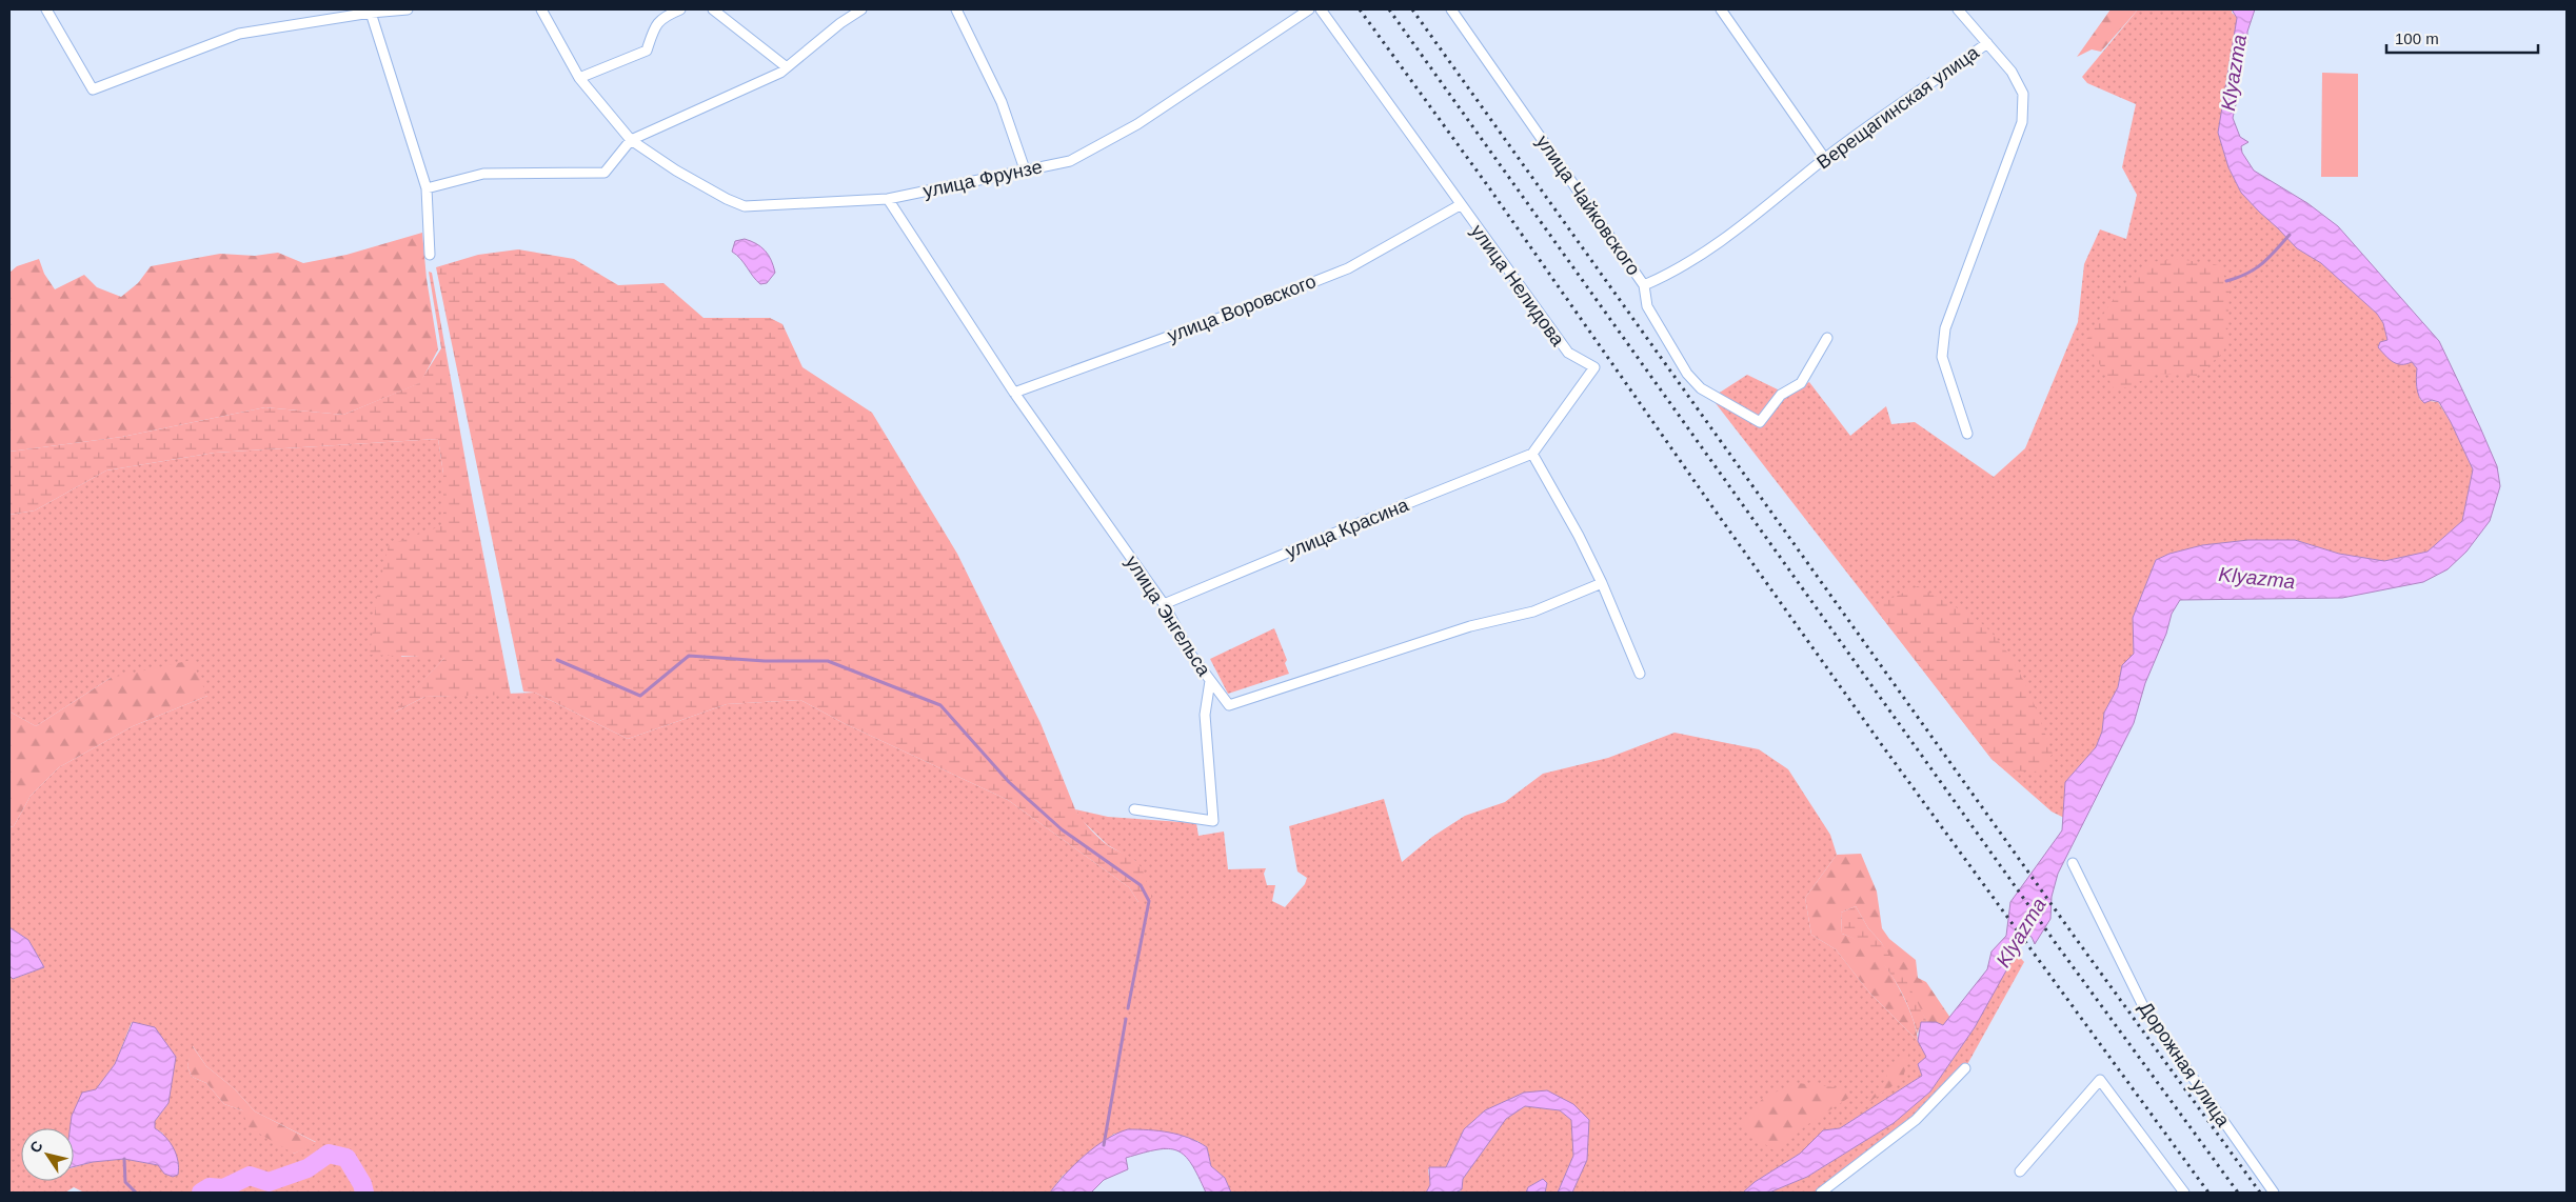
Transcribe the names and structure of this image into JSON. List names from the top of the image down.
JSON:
{
  "streets": {
    "street": [
      "Верещагинская улица",
      "улица Фрунзе",
      "улица Чайковского",
      "улица Нелидова",
      "улица Воровского",
      "улица Красина",
      "улица Энгельса",
      "Дорожная улица"
    ]
  },
  "crossings": [
    ["Верещагинская улица", "улица Чайковского"],
    ["улица Фрунзе", "улица Энгельса"],
    ["улица Нелидова", "улица Воровского"],
    ["улица Нелидова", "улица Красина"],
    ["улица Воровского", "улица Энгельса"],
    ["улица Красина", "улица Энгельса"]
  ],
  "water": ["Klyazma"],
  "scale_bar": "100 m",
  "north": "top left"
}
